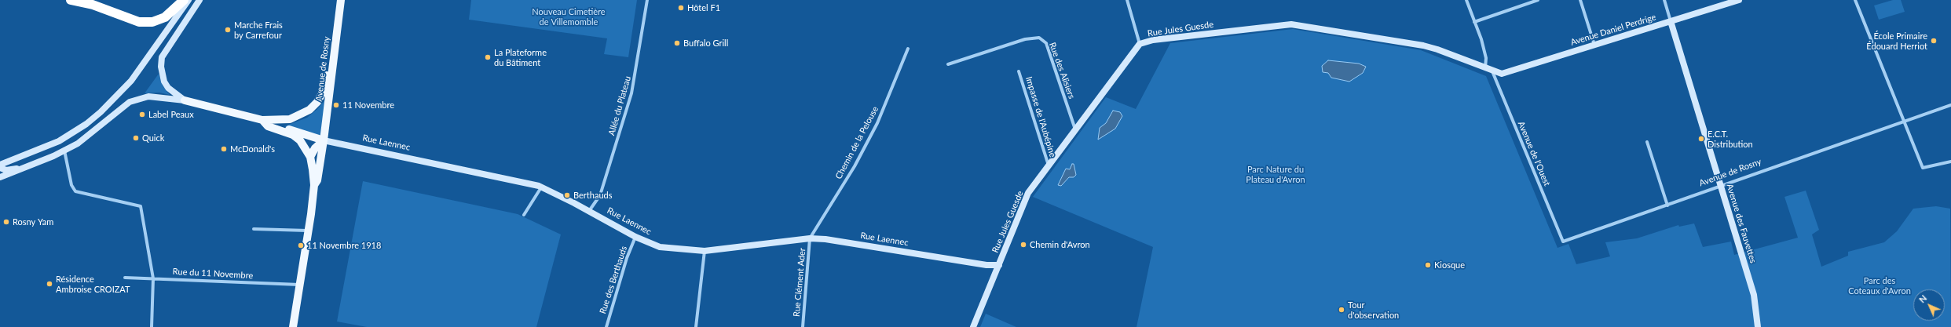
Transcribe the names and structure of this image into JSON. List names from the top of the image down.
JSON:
{
  "streets": {
    "main road": ["Avenue de Rosny", "Rue Laennec"],
    "street": [
      "Rue Jules Guesde",
      "Avenue Daniel Perdrige",
      "Rue des Alisiers",
      "Allée du Plateau",
      "Impasse de l'Aubépine",
      "Chemin de la Pelouse",
      "Avenue de l'Ouest",
      "Avenue des Fauvettes",
      "Rue du 11 Novembre",
      "Rue des Berthauds",
      "Rue Clément Ader"
    ]
  },
  "crossings": [
    ["Rue Jules Guesde", "Avenue Daniel Perdrige"],
    ["Rue Jules Guesde", "Rue des Alisiers"],
    ["Rue Jules Guesde", "Impasse de l'Aubépine"],
    ["Rue Jules Guesde", "Rue Laennec"],
    ["Rue Jules Guesde", "Avenue de l'Ouest"],
    ["Avenue Daniel Perdrige", "Avenue de l'Ouest"],
    ["Avenue Daniel Perdrige", "Avenue des Fauvettes"],
    ["Avenue de Rosny", "Rue Laennec"],
    ["Avenue de Rosny", "Avenue de l'Ouest"],
    ["Avenue de Rosny", "Avenue des Fauvettes"],
    ["Allée du Plateau", "Rue Laennec"],
    ["Rue Laennec", "Chemin de la Pelouse"],
    ["Rue Laennec", "Rue des Berthauds"],
    ["Rue Laennec", "Rue Clément Ader"],
    ["Chemin de la Pelouse", "Rue Clément Ader"]
  ],
  "parks": ["Nouveau Cimetière de Villemomble", "Parc Nature du Plateau d'Avron", "Parc des Coteaux d'Avron"],
  "places": [
    "Hôtel F1",
    "Marche Frais by Carrefour",
    "École Primaire Édouard Herriot",
    "Buffalo Grill",
    "La Plateforme du Bâtiment",
    "11 Novembre",
    "Label Peaux",
    "Quick",
    "E.C.T. Distribution",
    "McDonald's",
    "Berthauds",
    "Rosny Yam",
    "Chemin d'Avron",
    "11 Novembre 1918",
    "Kiosque",
    "Résidence Ambroise CROIZAT",
    "Tour d'observation"
  ],
  "north": "top left"
}
